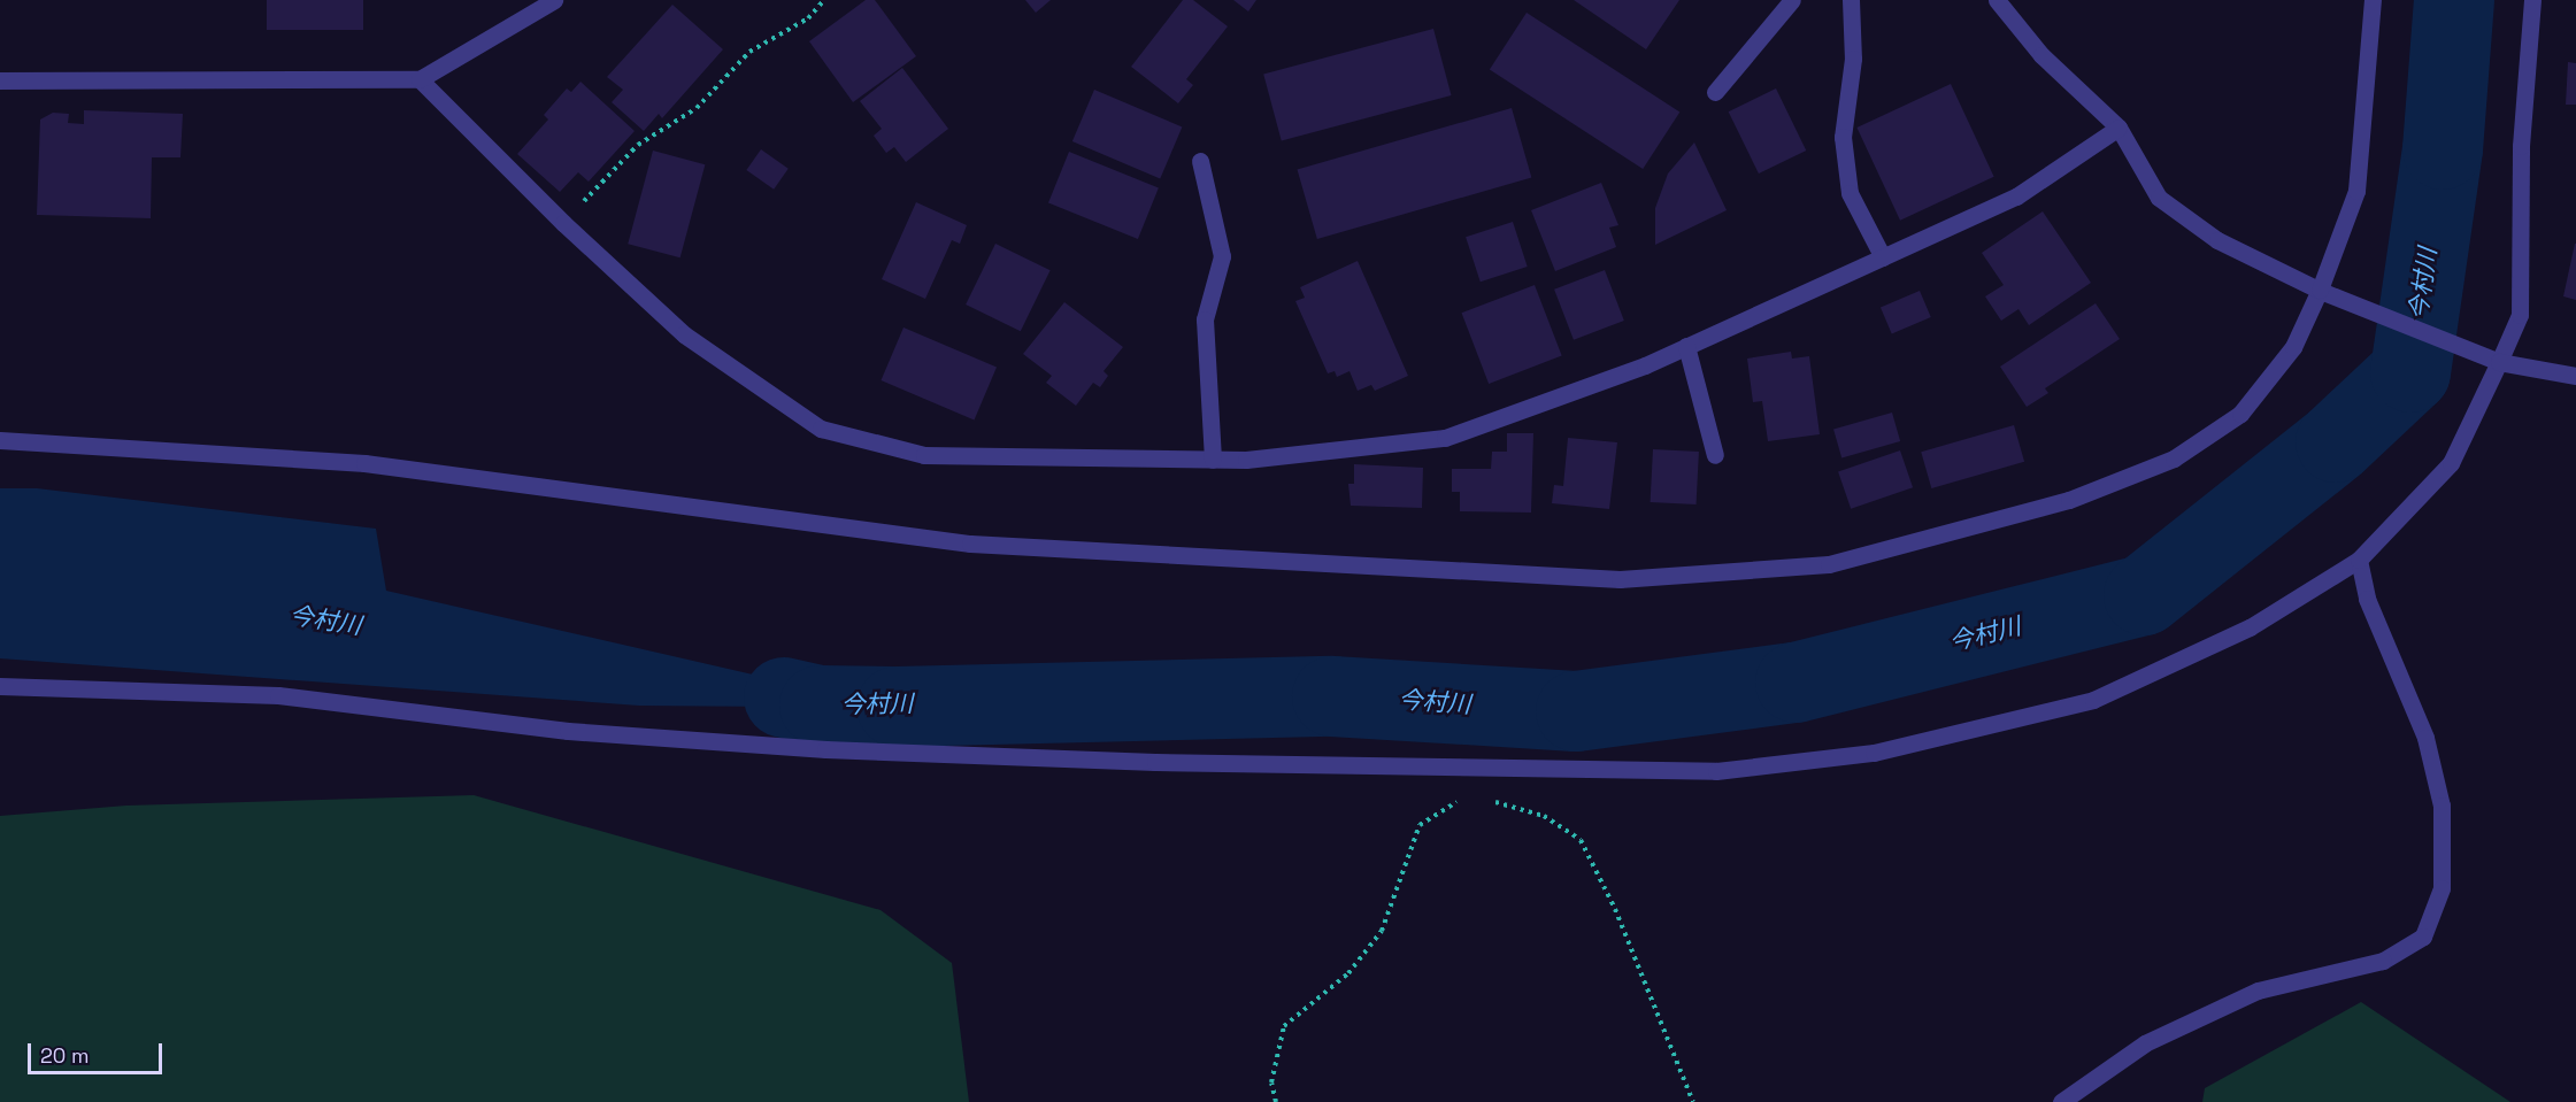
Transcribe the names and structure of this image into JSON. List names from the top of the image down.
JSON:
{
  "water": ["今村川"],
  "scale_bar": "20 m"
}
